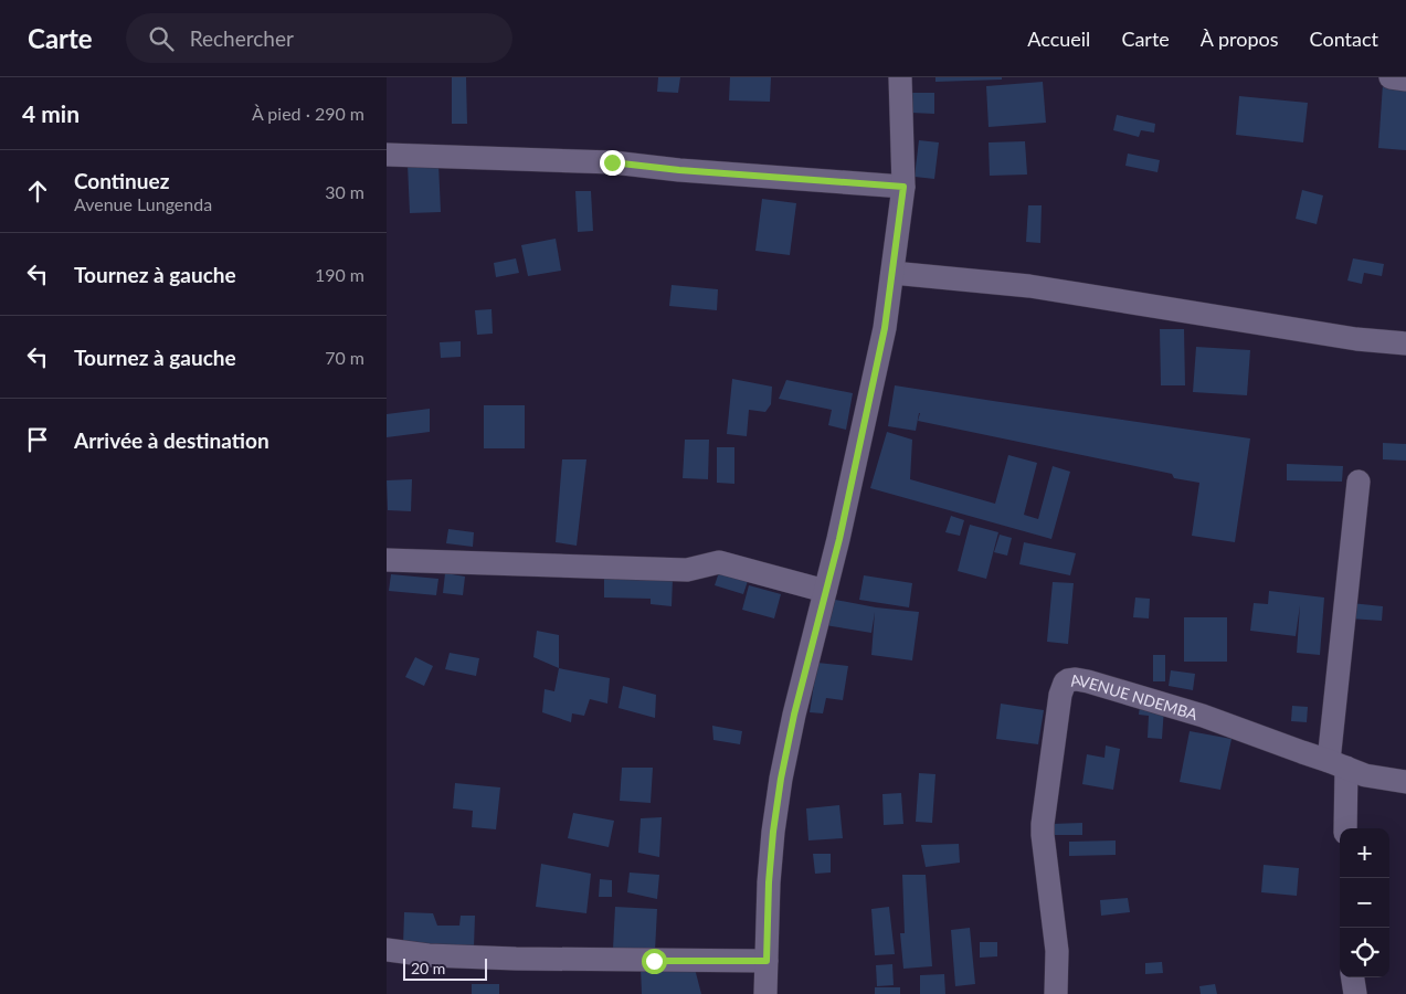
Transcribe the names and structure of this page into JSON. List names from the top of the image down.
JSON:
{
  "streets": {
    "street": ["AVENUE NDEMBA"]
  },
  "scale_bar": "20 m",
  "page": {
    "header": "Carte",
    "search": "Rechercher",
    "nav": [
      "Accueil",
      "Carte",
      "À propos",
      "Contact"
    ],
    "heading": ["4 min", "À pied · 290 m"],
    "list": [
      ["Continuez", "Avenue Lungenda", "30 m"],
      ["Tournez à gauche", "190 m"],
      ["Tournez à gauche", "70 m"],
      "Arrivée à destination"
    ],
    "map_buttons": ["+", "−"],
    "scale": "20 m"
  }
}
